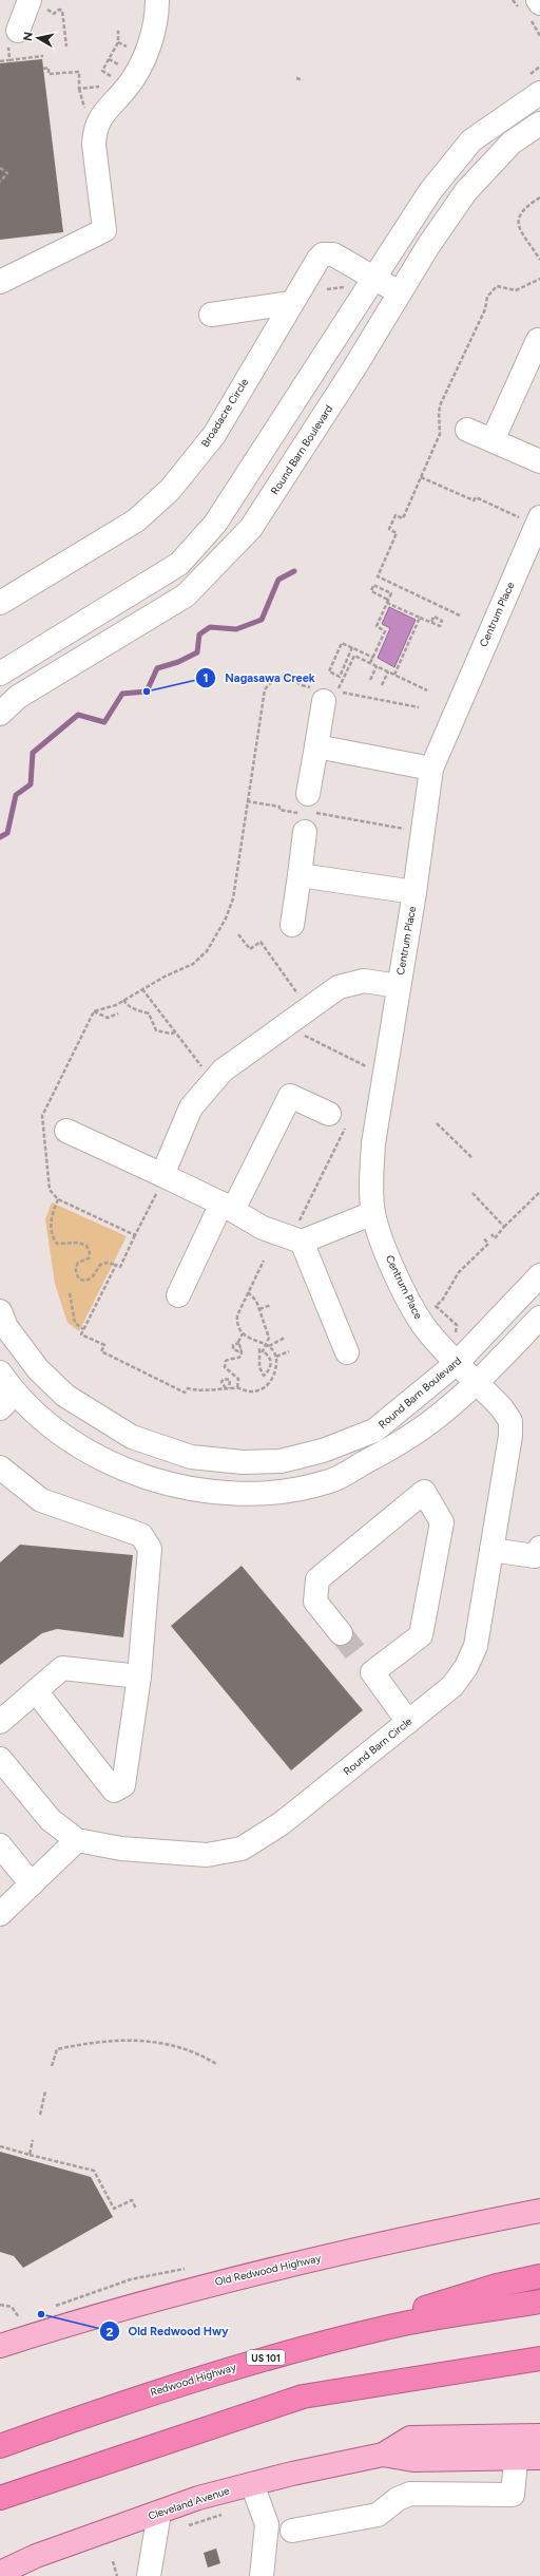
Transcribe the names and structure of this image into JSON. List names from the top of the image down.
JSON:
{
  "streets": {
    "highway": ["US 101", "Redwood Highway"],
    "main road": ["Old Redwood Highway", "Cleveland Avenue"],
    "street": [
      "Broadacre Circle",
      "Round Barn Boulevard",
      "Centrum Place",
      "Round Barn Circle"
    ]
  },
  "crossings": [
    ["Broadacre Circle", "Round Barn Boulevard"],
    ["Round Barn Boulevard", "Centrum Place"],
    ["Round Barn Boulevard", "Round Barn Circle"],
    ["Centrum Place", "Round Barn Circle"]
  ],
  "places": ["Nagasawa Creek", "Old Redwood Hwy"],
  "north": "left"
}
